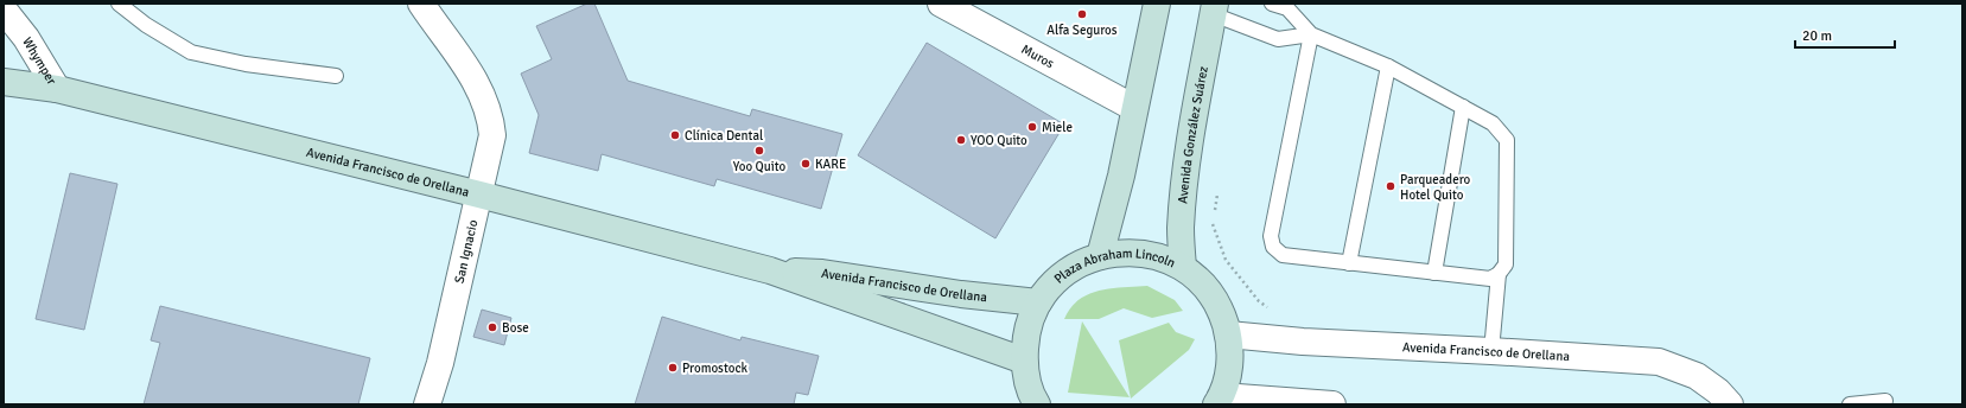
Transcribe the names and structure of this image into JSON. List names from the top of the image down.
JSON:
{
  "streets": {
    "main road": ["Avenida González Suárez", "Avenida Francisco de Orellana", "Plaza Abraham Lincoln"],
    "street": ["Muros", "Whymper", "San Ignacio"]
  },
  "crossings": [
    ["Whymper", "Avenida Francisco de Orellana"],
    ["Avenida González Suárez", "Plaza Abraham Lincoln"],
    ["Avenida Francisco de Orellana", "San Ignacio"],
    ["Avenida Francisco de Orellana", "Plaza Abraham Lincoln"]
  ],
  "places": [
    "Alfa Seguros",
    "Miele",
    "Clínica Dental",
    "YOO Quito",
    "Yoo Quito",
    "KARE",
    "Parqueadero Hotel Quito",
    "Bose",
    "Promostock"
  ],
  "scale_bar": "20 m"
}
